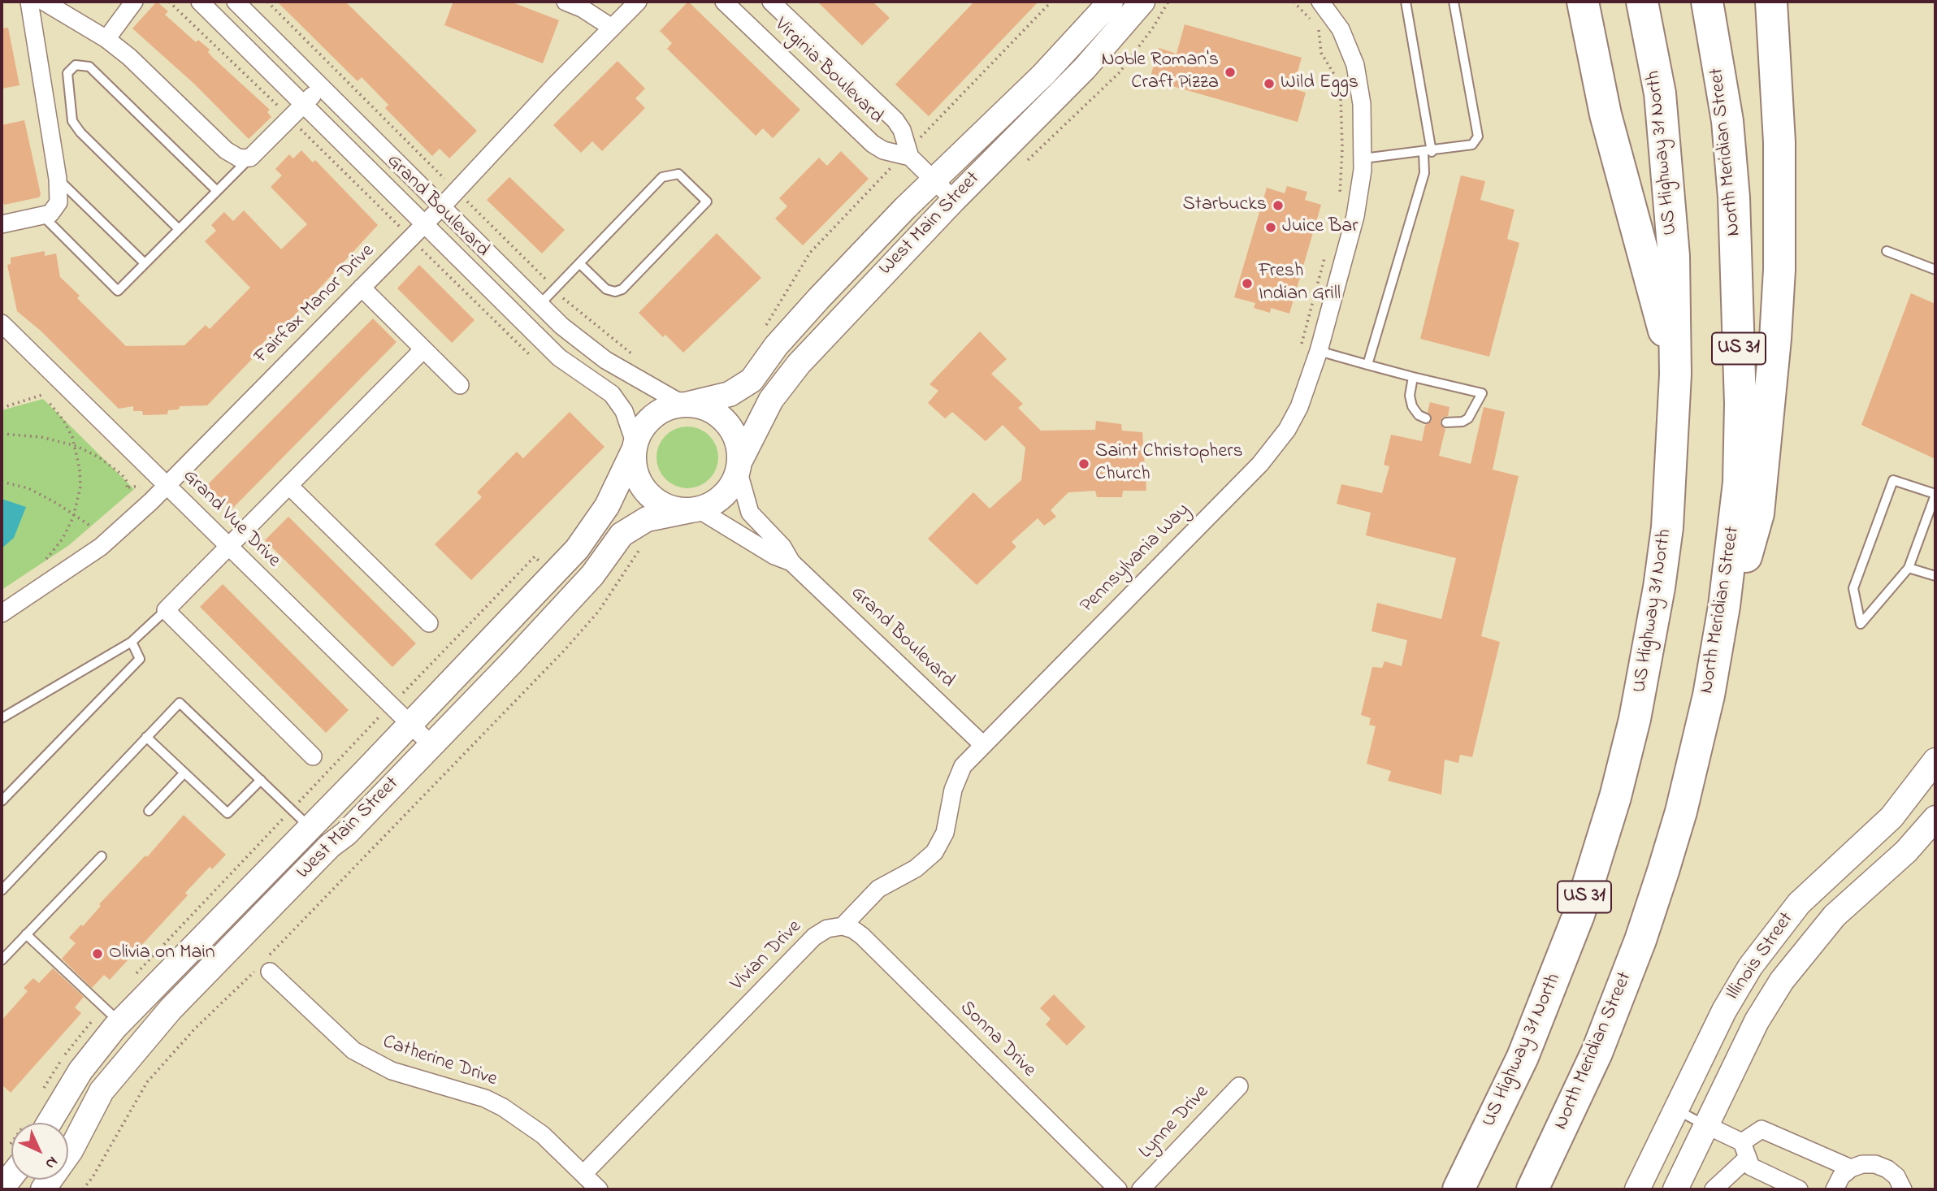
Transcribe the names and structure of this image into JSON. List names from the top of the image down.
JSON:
{
  "streets": {
    "highway": ["North Meridian Street", "US Highway 31 North", "US 31"],
    "main road": ["West Main Street", "Illinois Street"],
    "street": [
      "Virginia Boulevard",
      "Grand Boulevard",
      "Fairfax Manor Drive",
      "Grand Vue Drive",
      "Pennsylvania Way",
      "Vivian Drive",
      "Sonna Drive",
      "Catherine Drive",
      "Lynne Drive"
    ]
  },
  "crossings": [
    ["Virginia Boulevard", "West Main Street"],
    ["Grand Boulevard", "West Main Street"],
    ["Grand Boulevard", "Fairfax Manor Drive"],
    ["Grand Boulevard", "Pennsylvania Way"],
    ["Grand Boulevard", "Vivian Drive"],
    ["West Main Street", "Grand Vue Drive"],
    ["Fairfax Manor Drive", "Grand Vue Drive"],
    ["Pennsylvania Way", "Vivian Drive"],
    ["Vivian Drive", "Sonna Drive"],
    ["Vivian Drive", "Catherine Drive"]
  ],
  "places": [
    "Noble Roman's Craft Pizza",
    "Wild Eggs",
    "Starbucks",
    "Juice Bar",
    "Fresh Indian Grill",
    "Saint Christophers Church",
    "Olivia on Main"
  ],
  "north": "bottom right"
}
